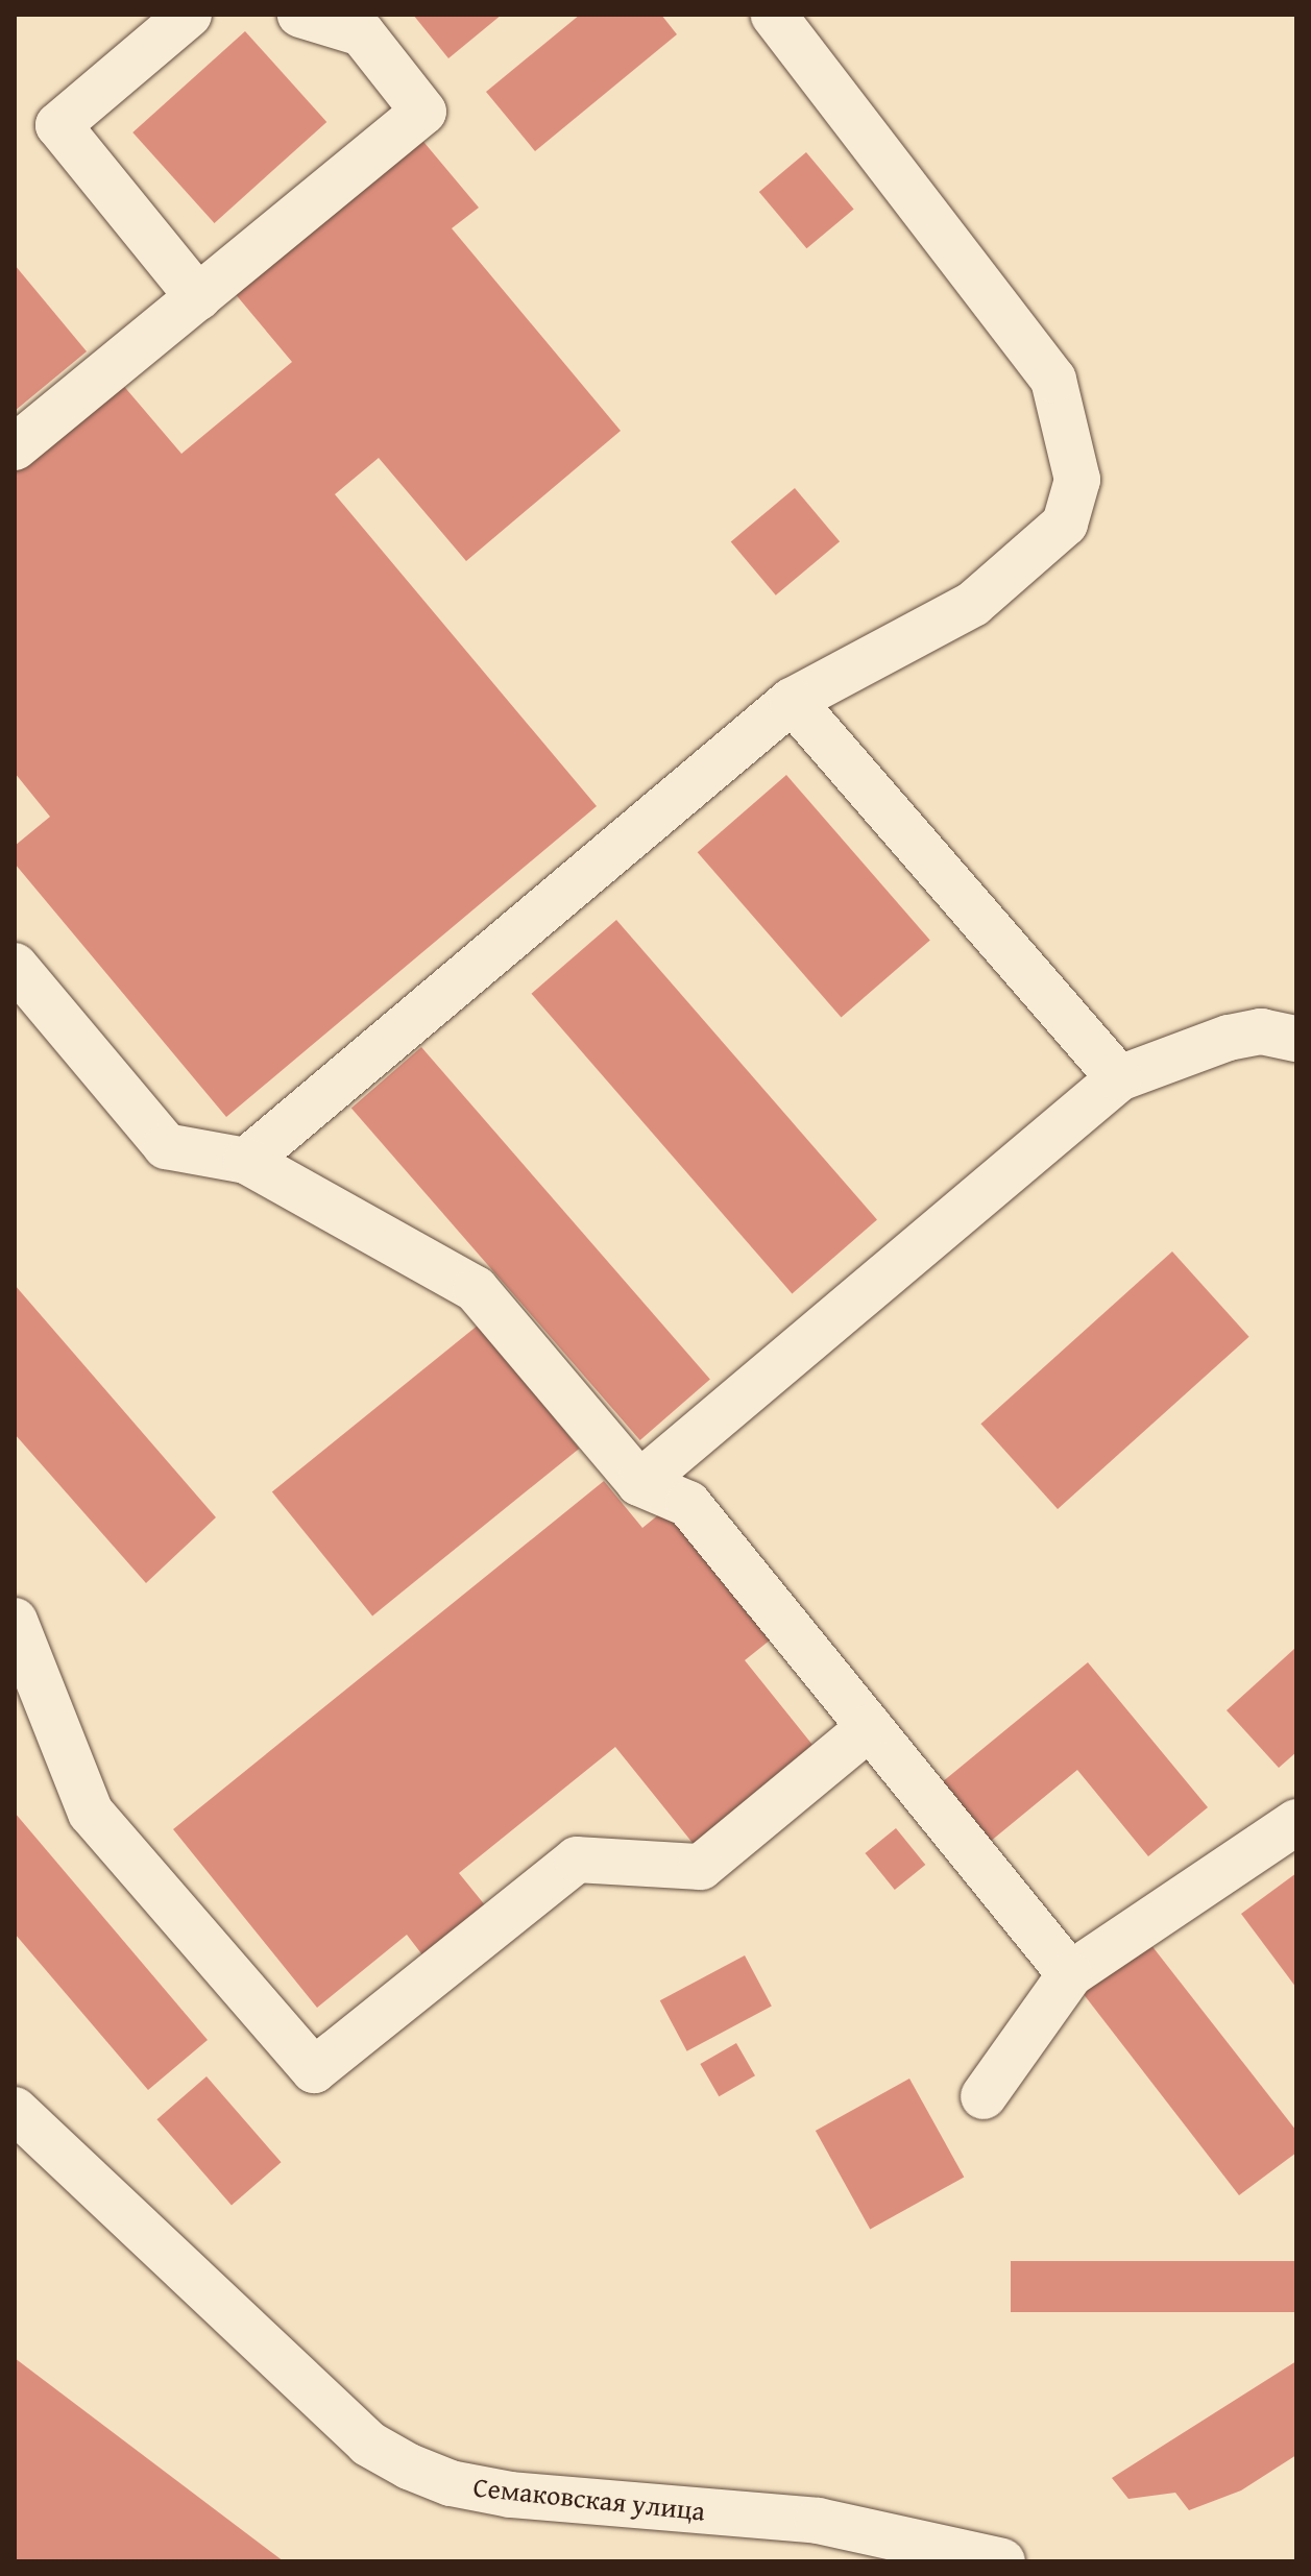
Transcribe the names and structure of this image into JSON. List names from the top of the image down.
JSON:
{
  "streets": {
    "street": ["Семаковская улица"]
  }
}
